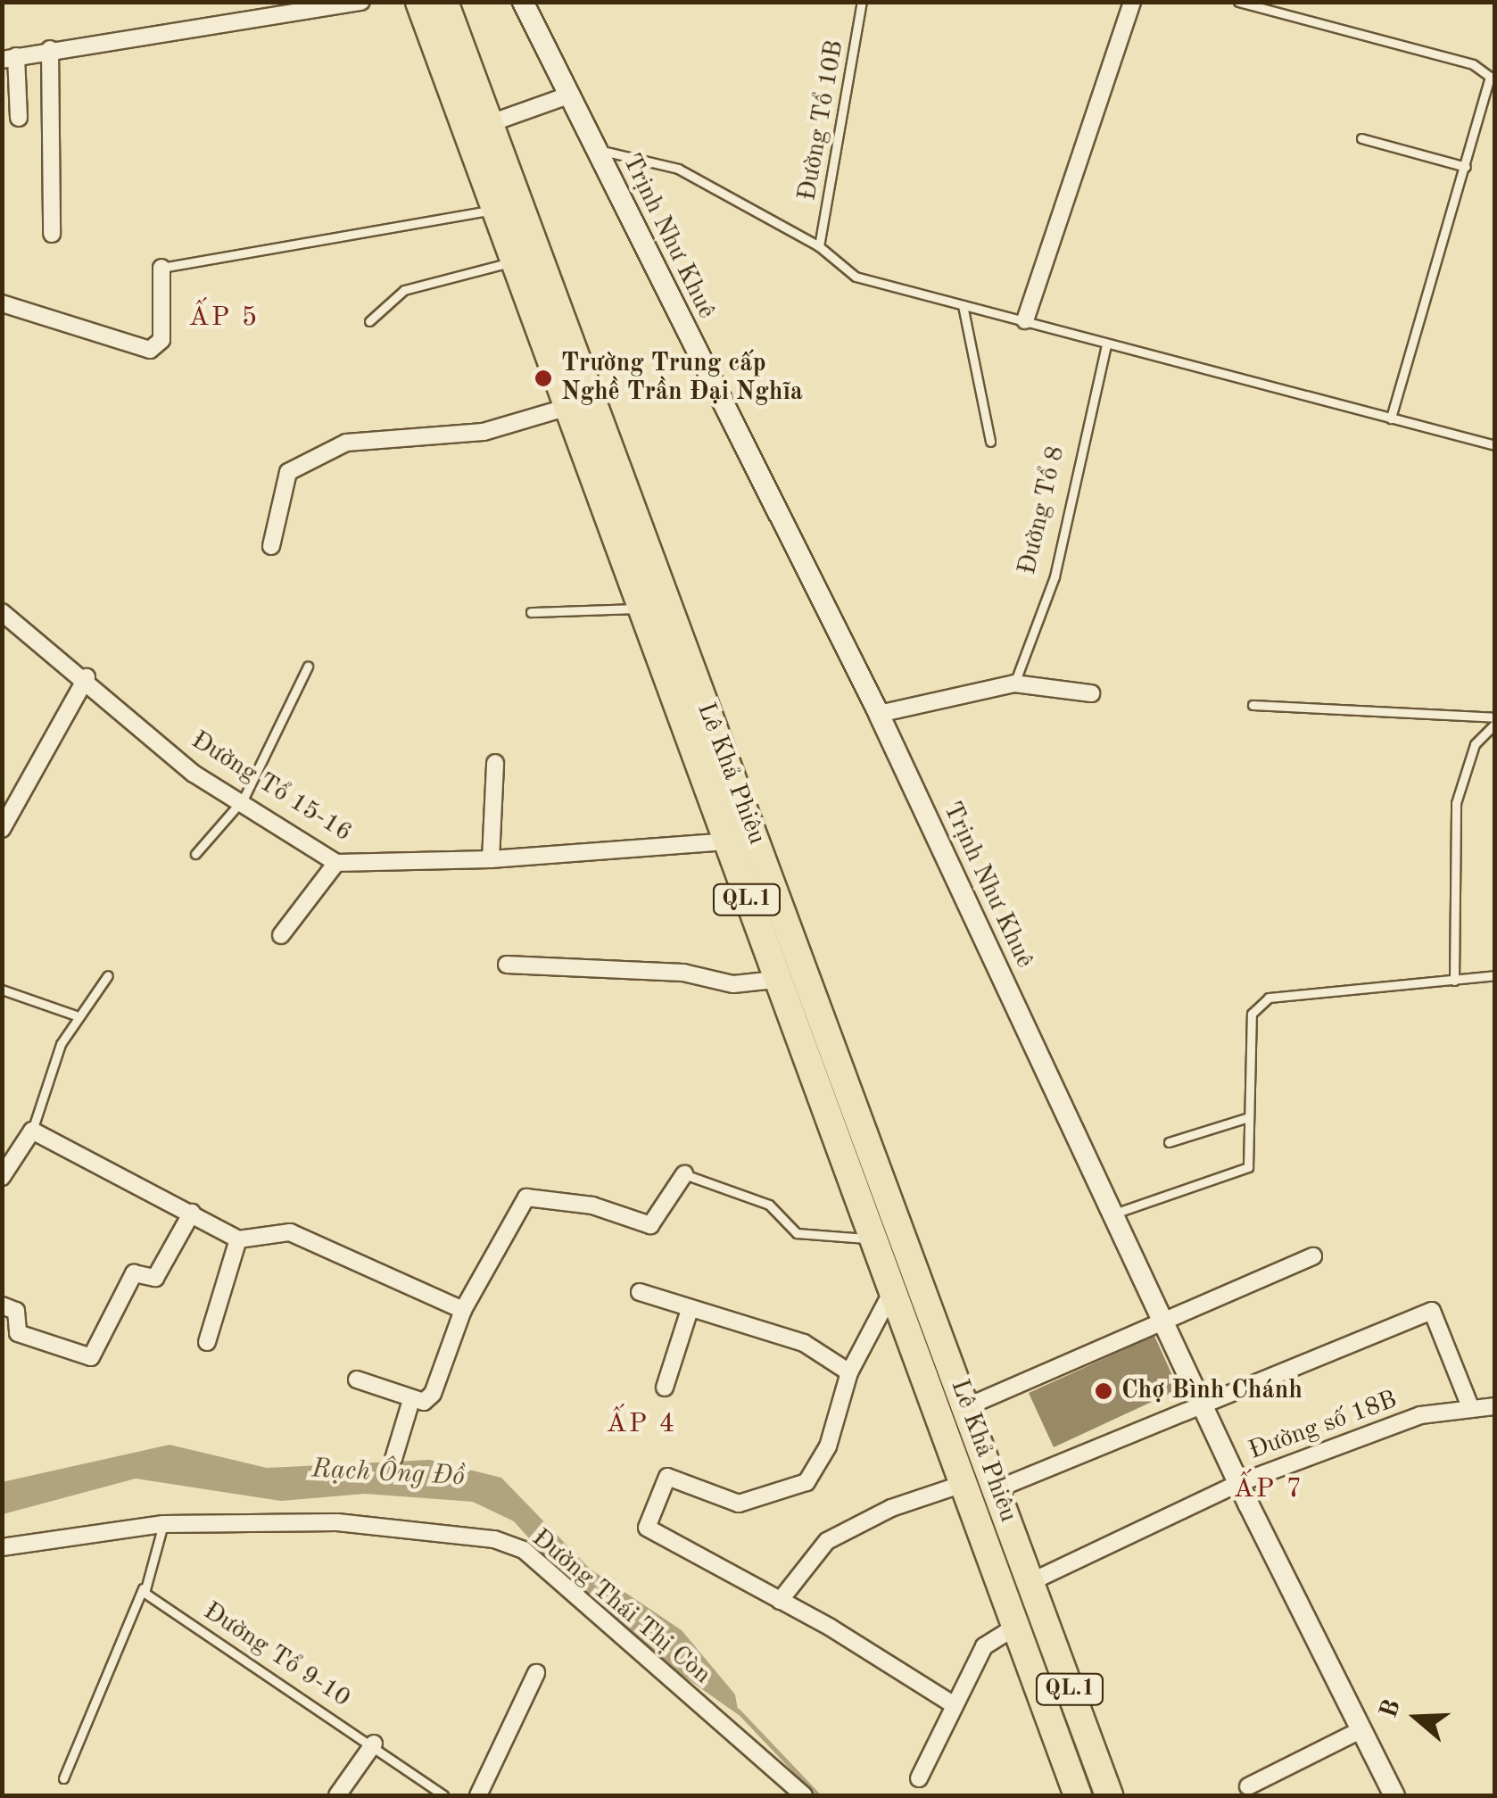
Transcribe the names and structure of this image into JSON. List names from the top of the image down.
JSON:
{
  "streets": {
    "highway": ["Lê Khả Phiêu", "QL.1"],
    "street": [
      "Trịnh Như Khuê",
      "Đường Tổ 15-16",
      "Đường số 18B",
      "Đường Thái Thị Còn"
    ],
    "lane": ["Đường Tổ 10B", "Đường Tổ 8", "Đường Tổ 9-10"]
  },
  "crossings": [
    ["Trịnh Như Khuê", "Đường số 18B"],
    ["Lê Khả Phiêu", "Đường Tổ 15-16"],
    ["Lê Khả Phiêu", "Đường số 18B"]
  ],
  "districts": ["ẤP 5", "ẤP 4", "ẤP 7"],
  "water": ["Rạch Ông Đồ"],
  "places": ["Trường Trung cấp Nghề Trần Đại Nghĩa", "Chợ Bình Chánh"],
  "north": "left"
}
